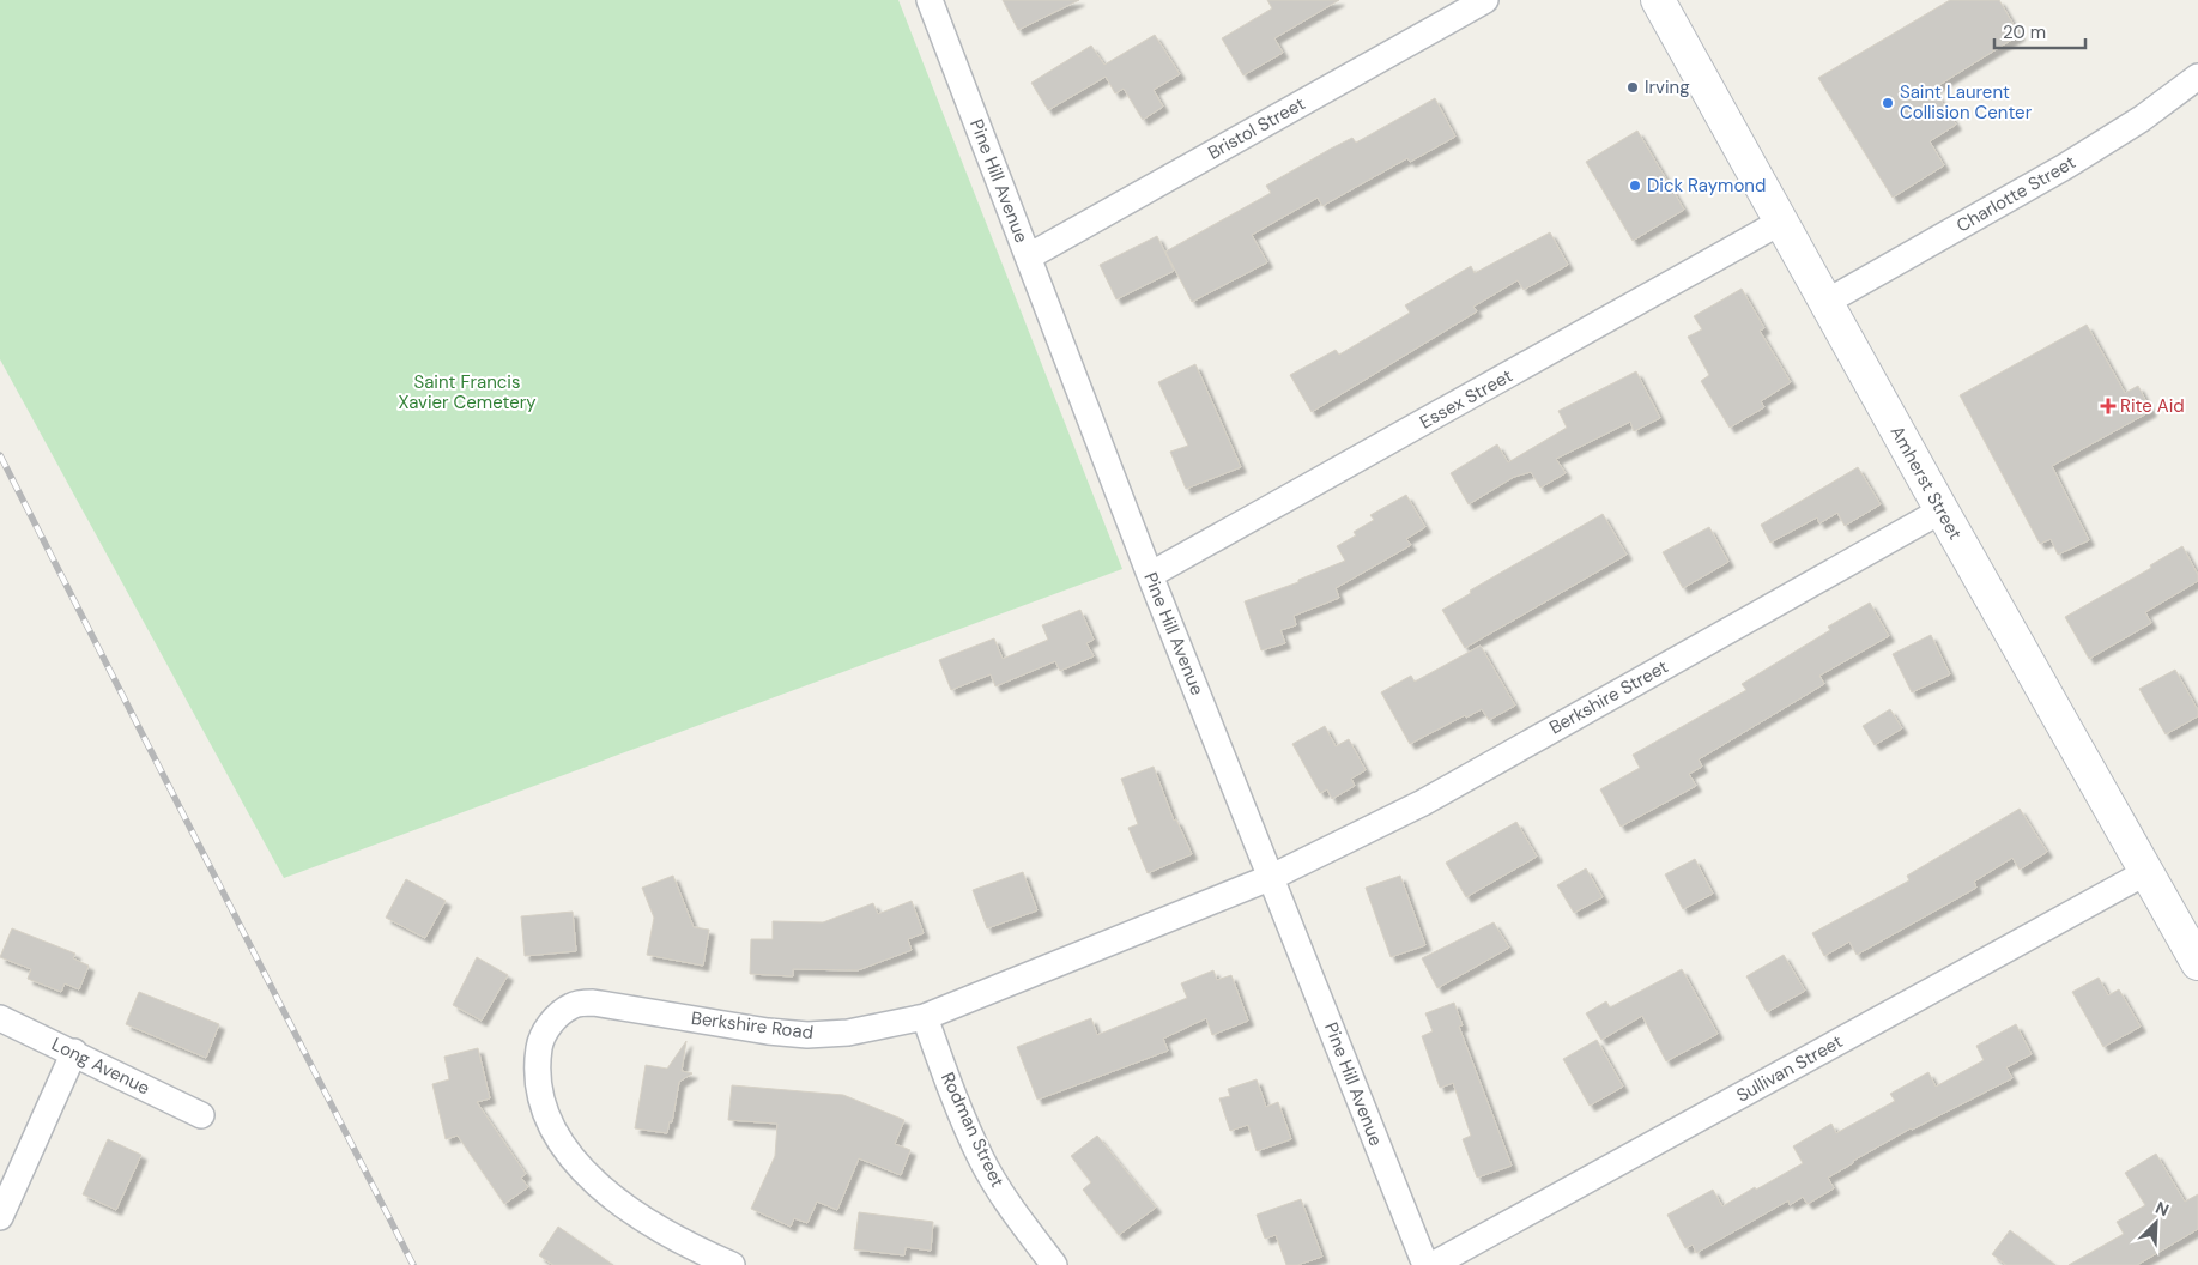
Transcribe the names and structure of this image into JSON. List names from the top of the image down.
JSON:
{
  "streets": {
    "main road": ["Amherst Street"],
    "street": [
      "Bristol Street",
      "Pine Hill Avenue",
      "Charlotte Street",
      "Essex Street",
      "Berkshire Street",
      "Berkshire Road",
      "Long Avenue",
      "Sullivan Street",
      "Rodman Street"
    ]
  },
  "crossings": [
    ["Bristol Street", "Pine Hill Avenue"],
    ["Pine Hill Avenue", "Essex Street"],
    ["Pine Hill Avenue", "Berkshire Street"],
    ["Pine Hill Avenue", "Berkshire Road"],
    ["Charlotte Street", "Amherst Street"],
    ["Essex Street", "Amherst Street"],
    ["Amherst Street", "Berkshire Street"],
    ["Amherst Street", "Sullivan Street"],
    ["Berkshire Street", "Berkshire Road"],
    ["Berkshire Road", "Rodman Street"]
  ],
  "parks": ["Saint Francis Xavier Cemetery"],
  "places": {
    "other": ["Irving", "Saint Laurent Collision Center", "Dick Raymond"],
    "health": ["Rite Aid"]
  },
  "scale_bar": "20 m",
  "north": "top right"
}
